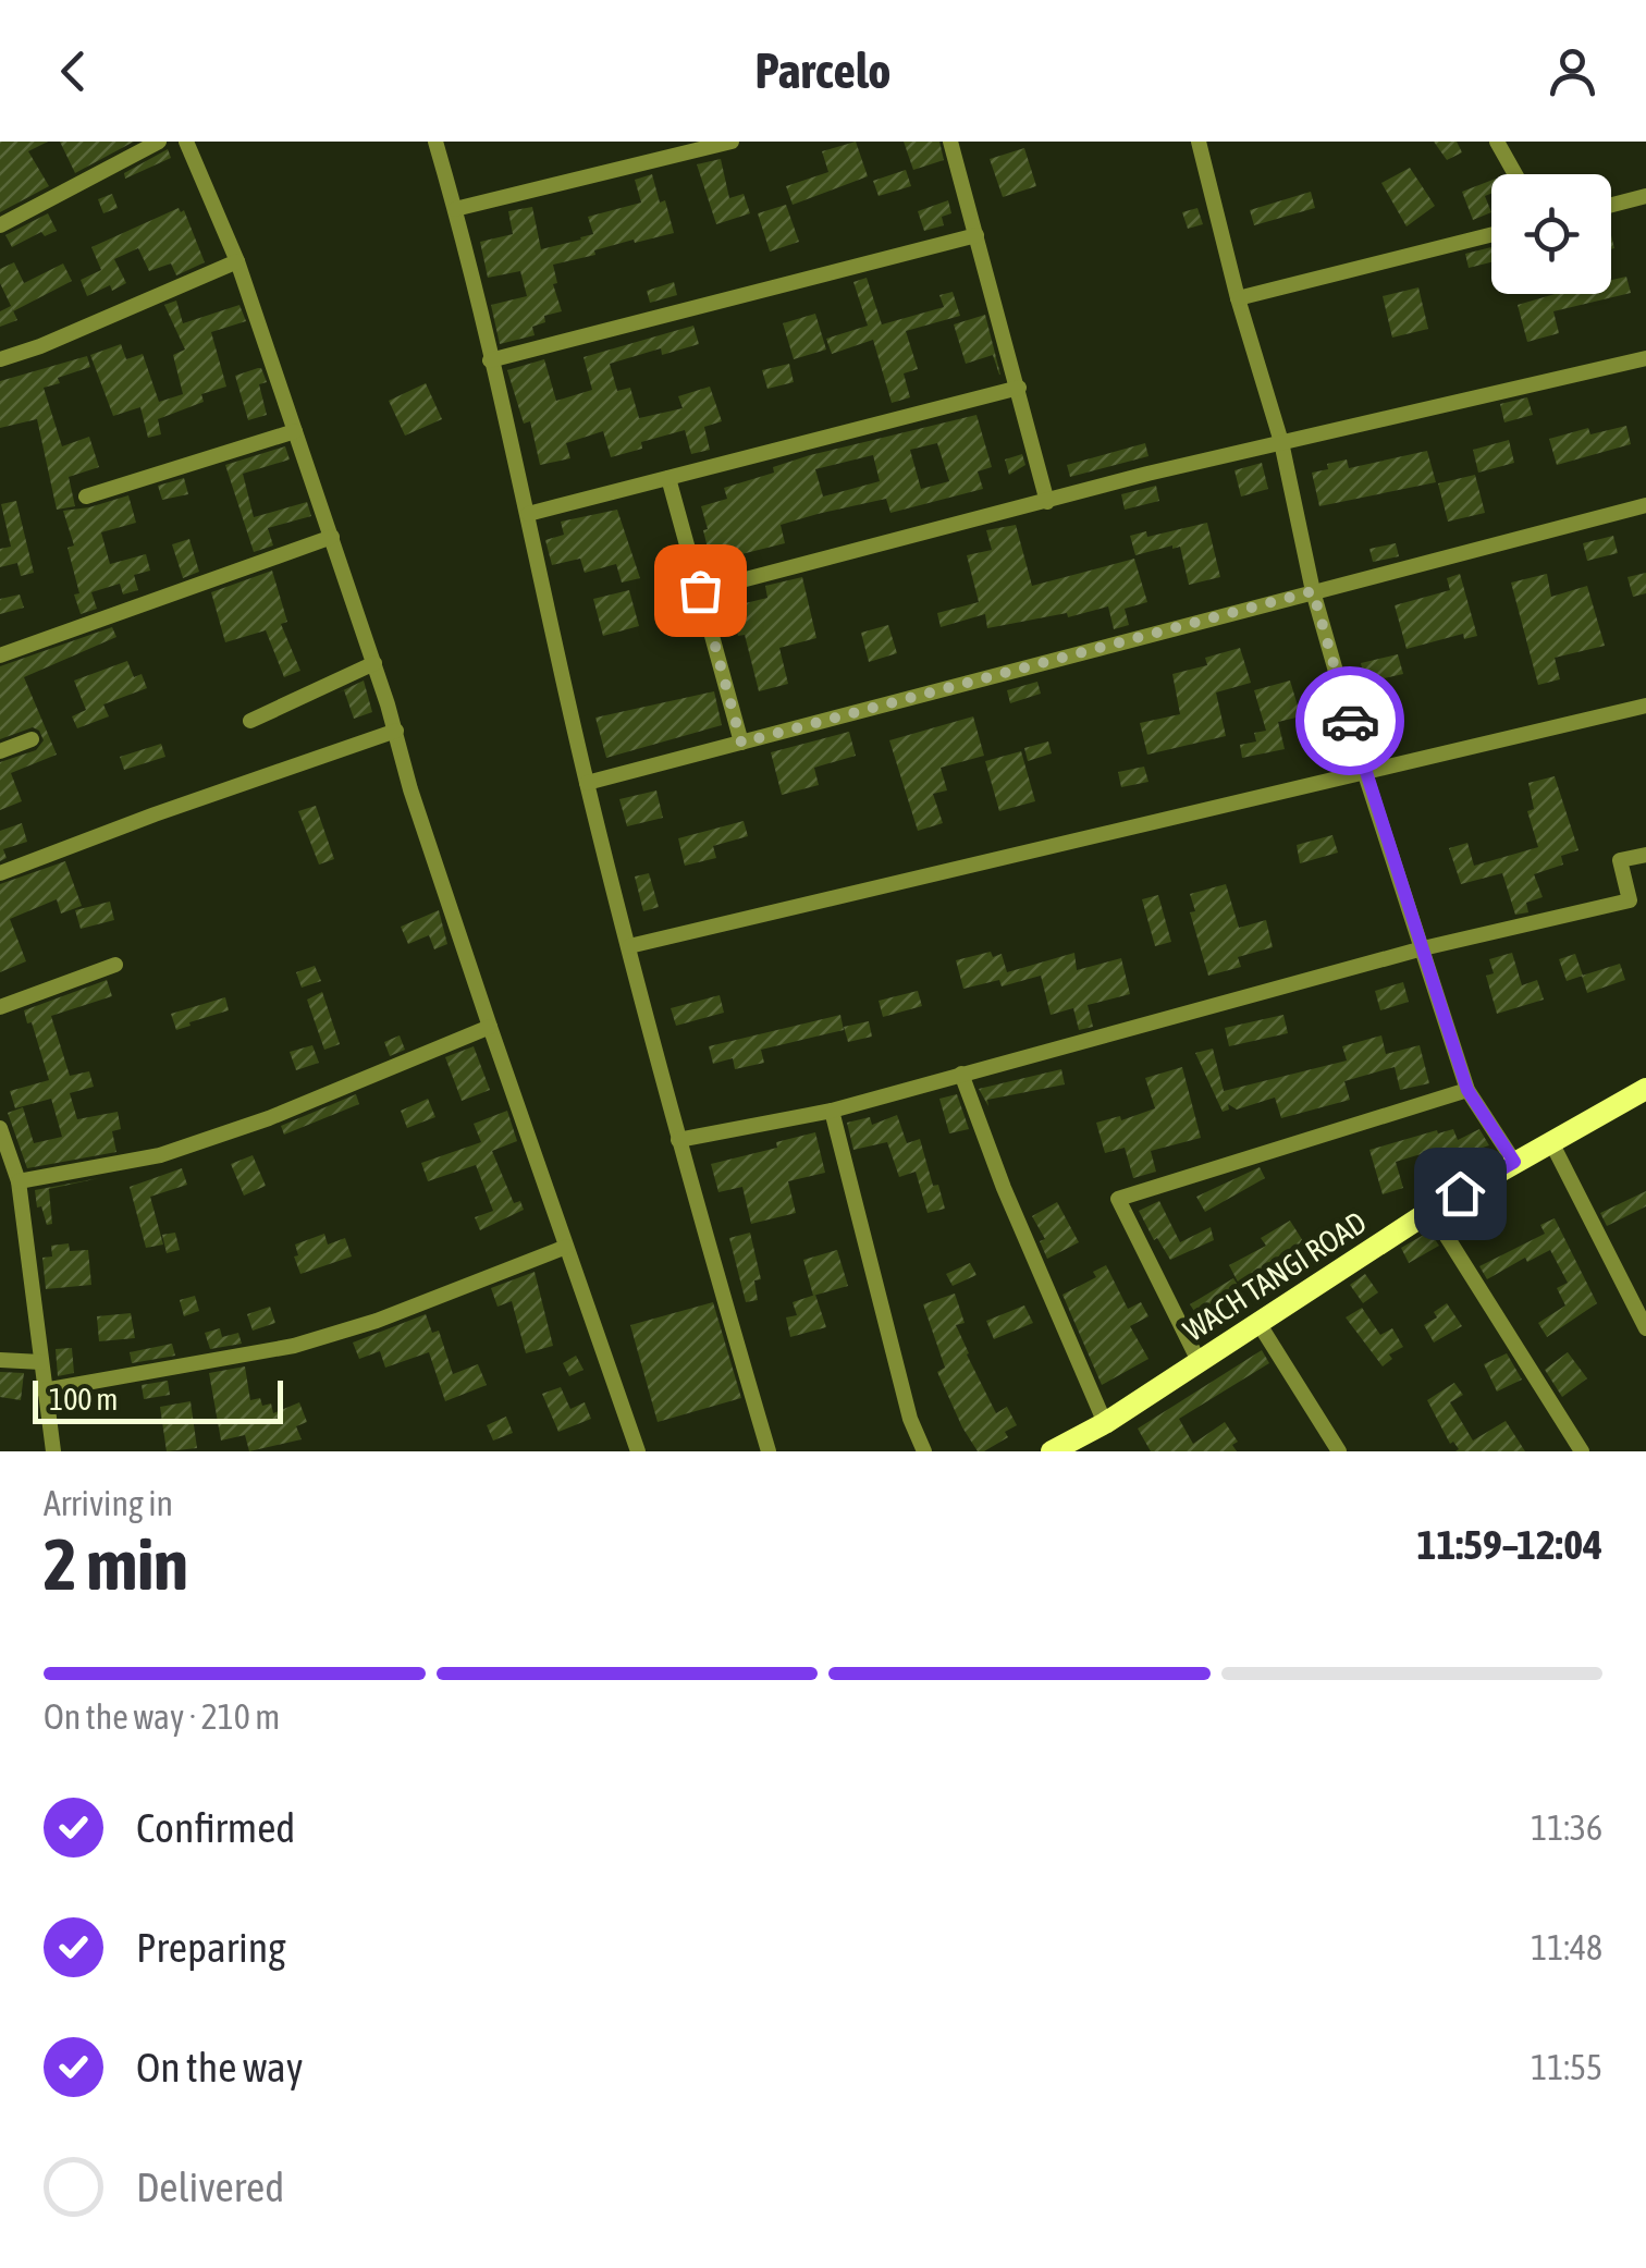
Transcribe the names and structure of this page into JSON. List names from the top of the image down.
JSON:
{
  "streets": {
    "main road": ["WACH TANGI ROAD"]
  },
  "scale_bar": "100 m",
  "page": {
    "header": "Parcelo",
    "scale": "100 m",
    "heading": ["2 min", "Arriving in", "11:59–12:04"],
    "bar": "On the way · 210 m",
    "list": [
      ["Confirmed", "11:36"],
      ["Preparing", "11:48"],
      ["On the way", "11:55"],
      "Delivered"
    ]
  }
}
